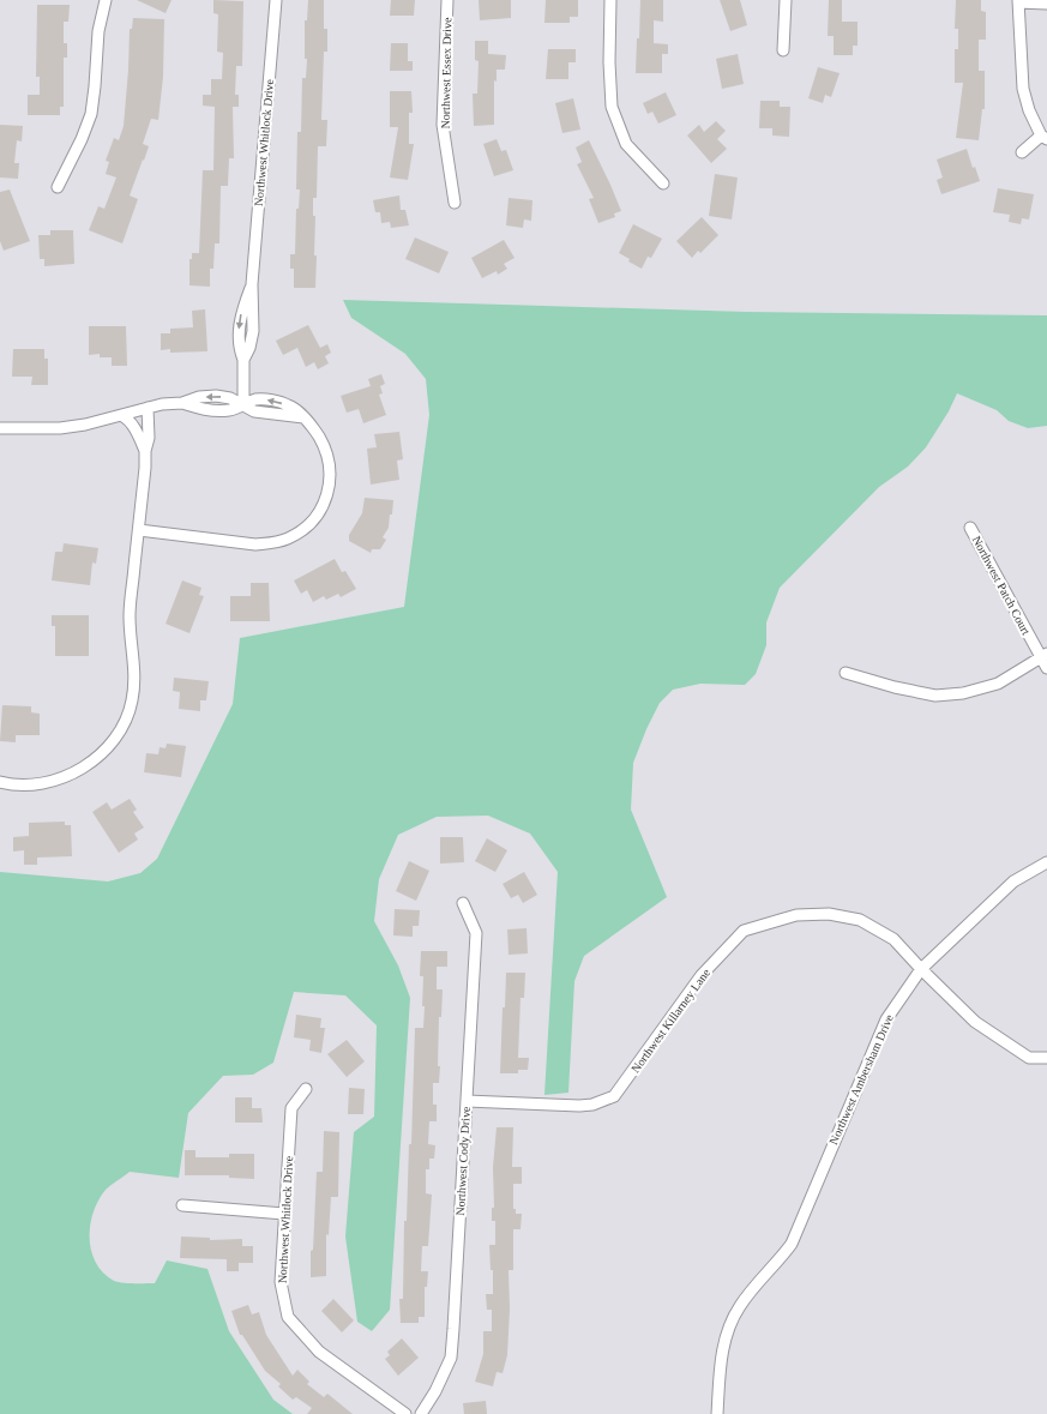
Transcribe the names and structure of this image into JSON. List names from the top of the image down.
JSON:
{
  "streets": {
    "street": [
      "Northwest Essex Drive",
      "Northwest Whitlock Drive",
      "Northwest Patch Court",
      "Northwest Killarney Lane",
      "Northwest Ambersham Drive",
      "Northwest Cody Drive"
    ]
  },
  "crossings": [
    ["Northwest Killarney Lane", "Northwest Ambersham Drive"],
    ["Northwest Killarney Lane", "Northwest Cody Drive"]
  ]
}
